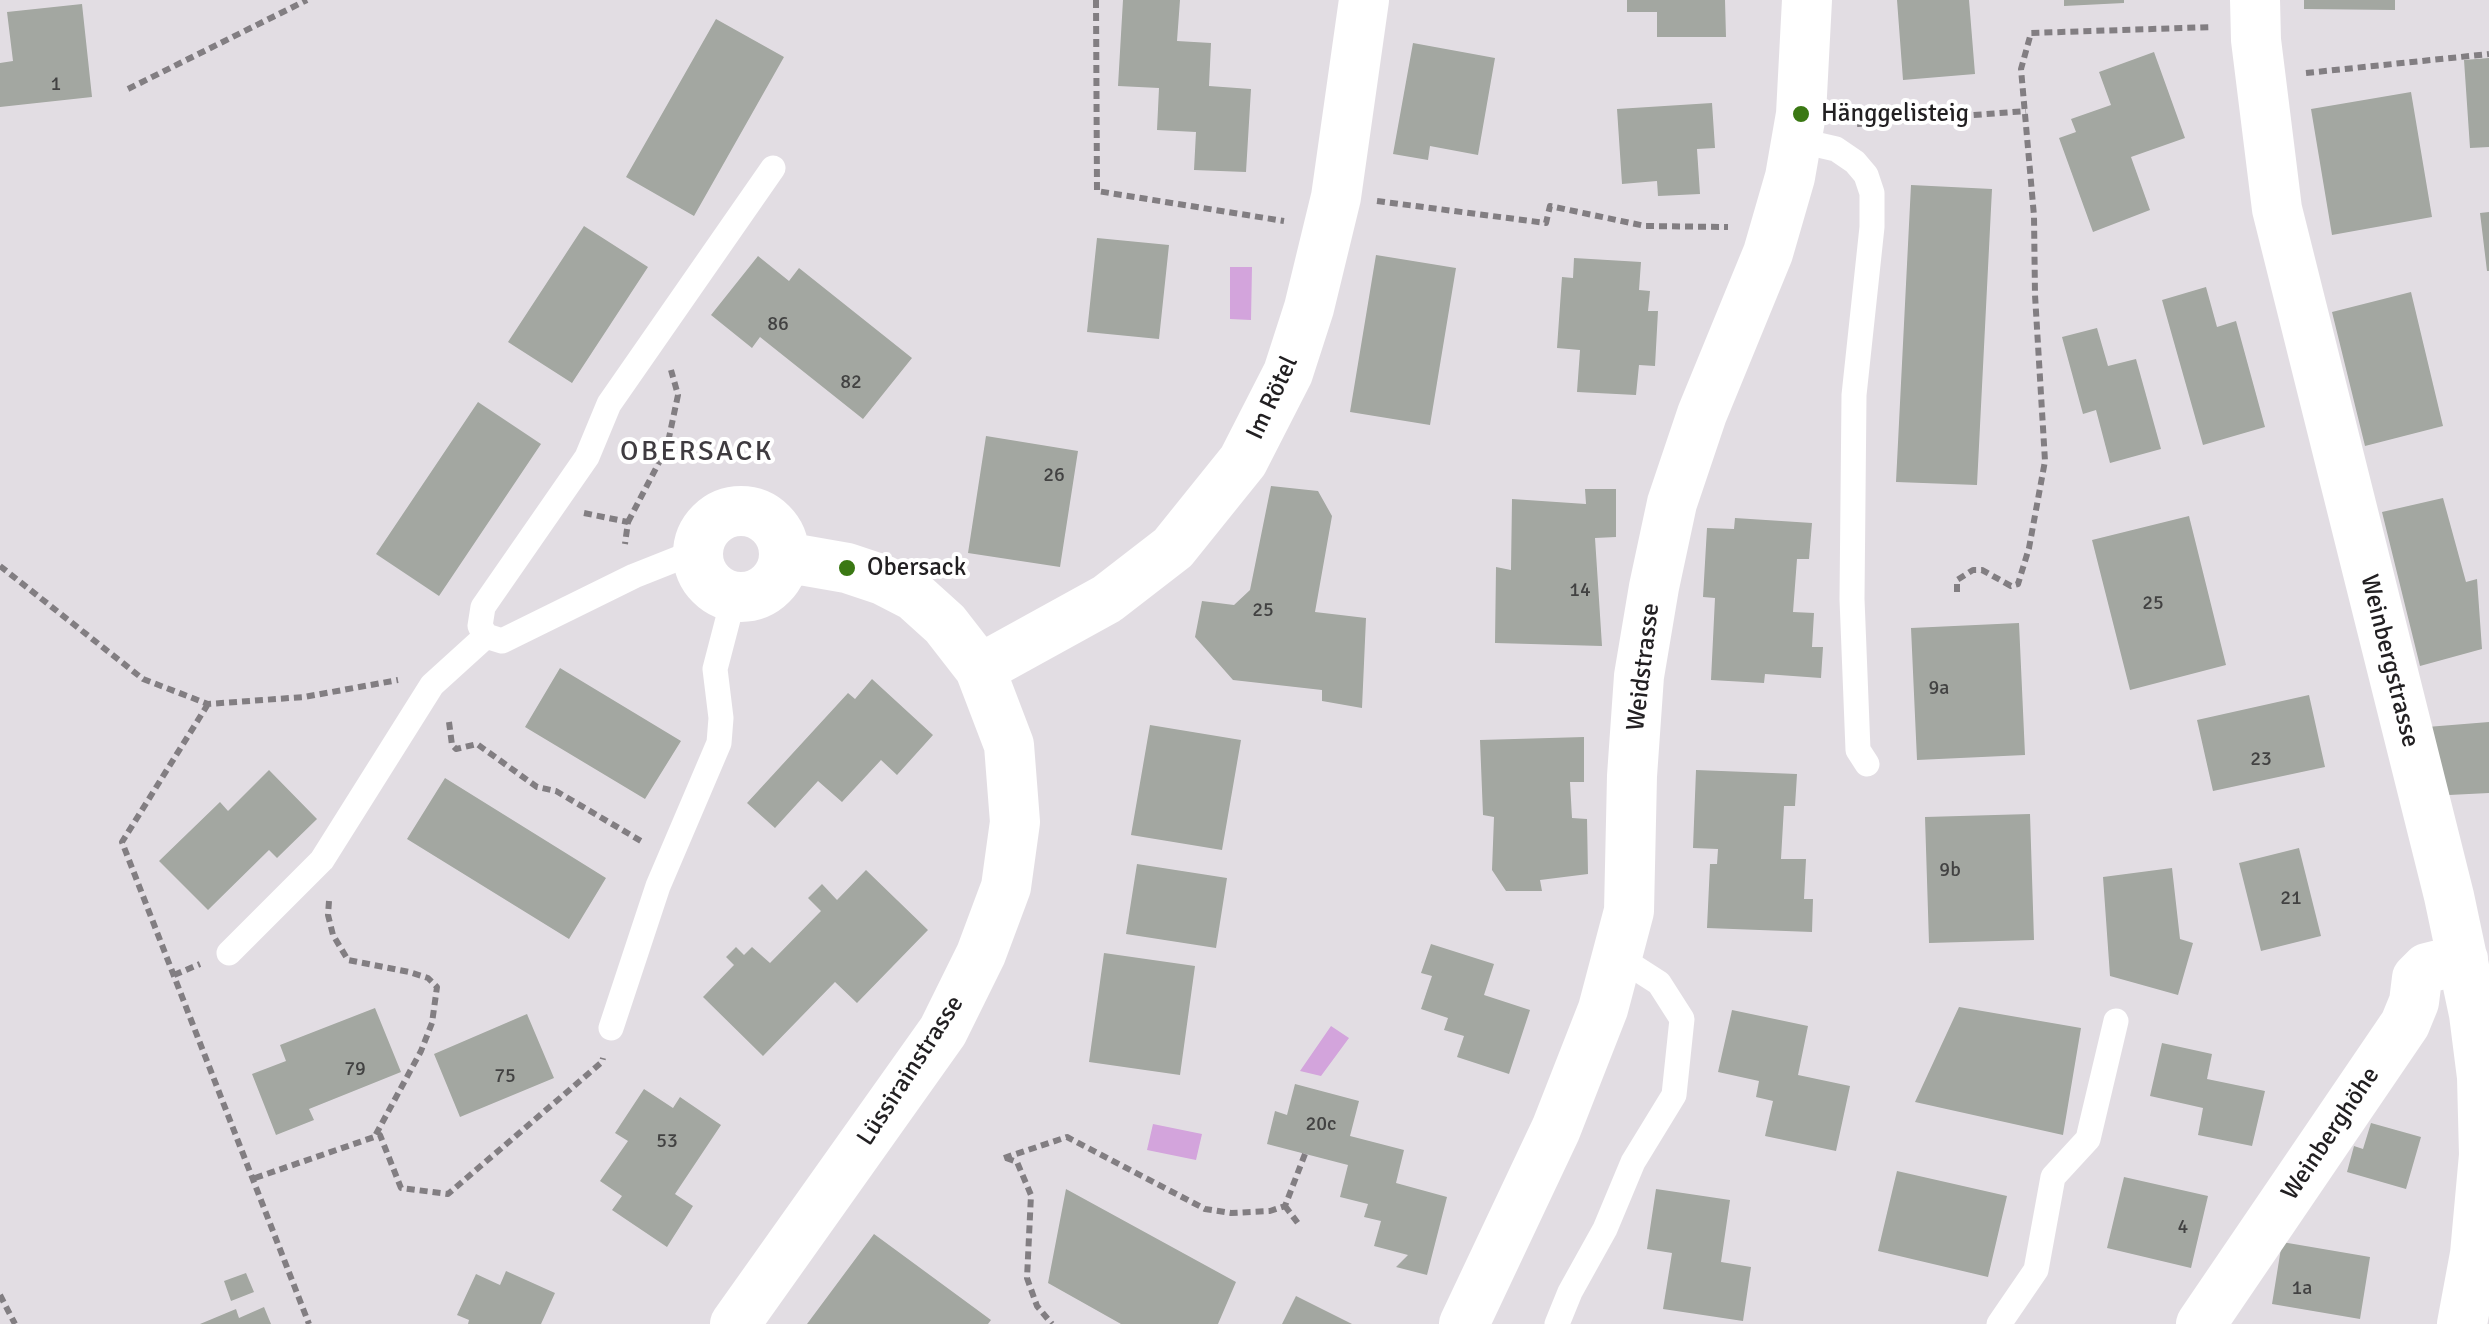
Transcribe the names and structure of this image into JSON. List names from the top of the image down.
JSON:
{
  "streets": {
    "street": [
      "Im Rötel",
      "Weinbergstrasse",
      "Weidstrasse",
      "Lüssirainstrasse",
      "Weinberghöhe"
    ]
  },
  "crossings": [
    ["Im Rötel", "Lüssirainstrasse"],
    ["Weinbergstrasse", "Weinberghöhe"]
  ],
  "districts": ["OBERSACK"],
  "places": ["Hänggelisteig", "Obersack"],
  "house_numbers": [
    "1",
    "86",
    "82",
    "26",
    "14",
    "25",
    "25",
    "9a",
    "23",
    "9b",
    "21",
    "79",
    "75",
    "20c",
    "53",
    "4",
    "1a"
  ]
}
